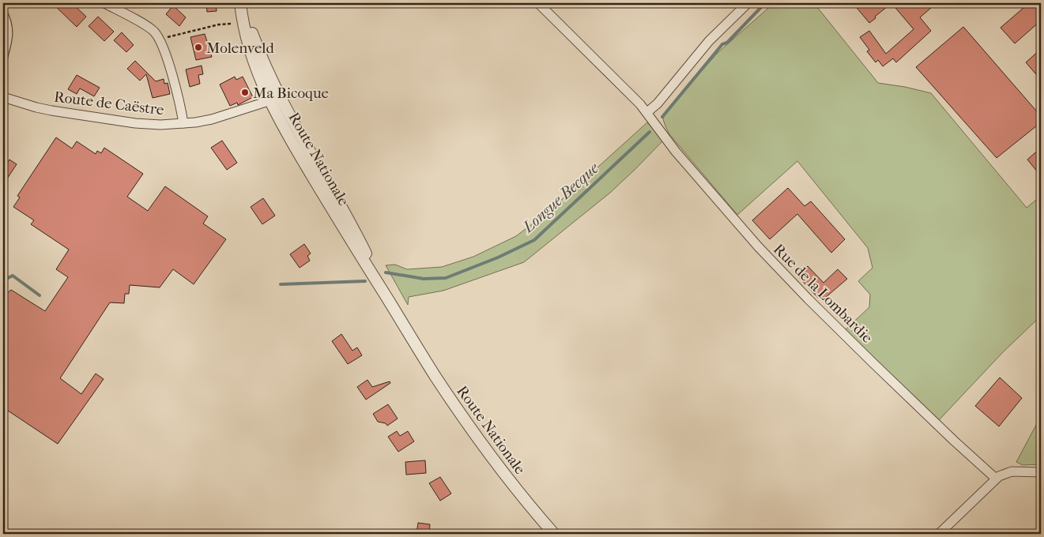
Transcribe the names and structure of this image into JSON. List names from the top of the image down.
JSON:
{
  "streets": {
    "street": ["Route de Caëstre", "Route Nationale", "Rue de la Lombardie"]
  },
  "crossings": [
    ["Route de Caëstre", "Route Nationale"]
  ],
  "water": ["Longue Becque"],
  "places": ["Molenveld", "Ma Bicoque"]
}
